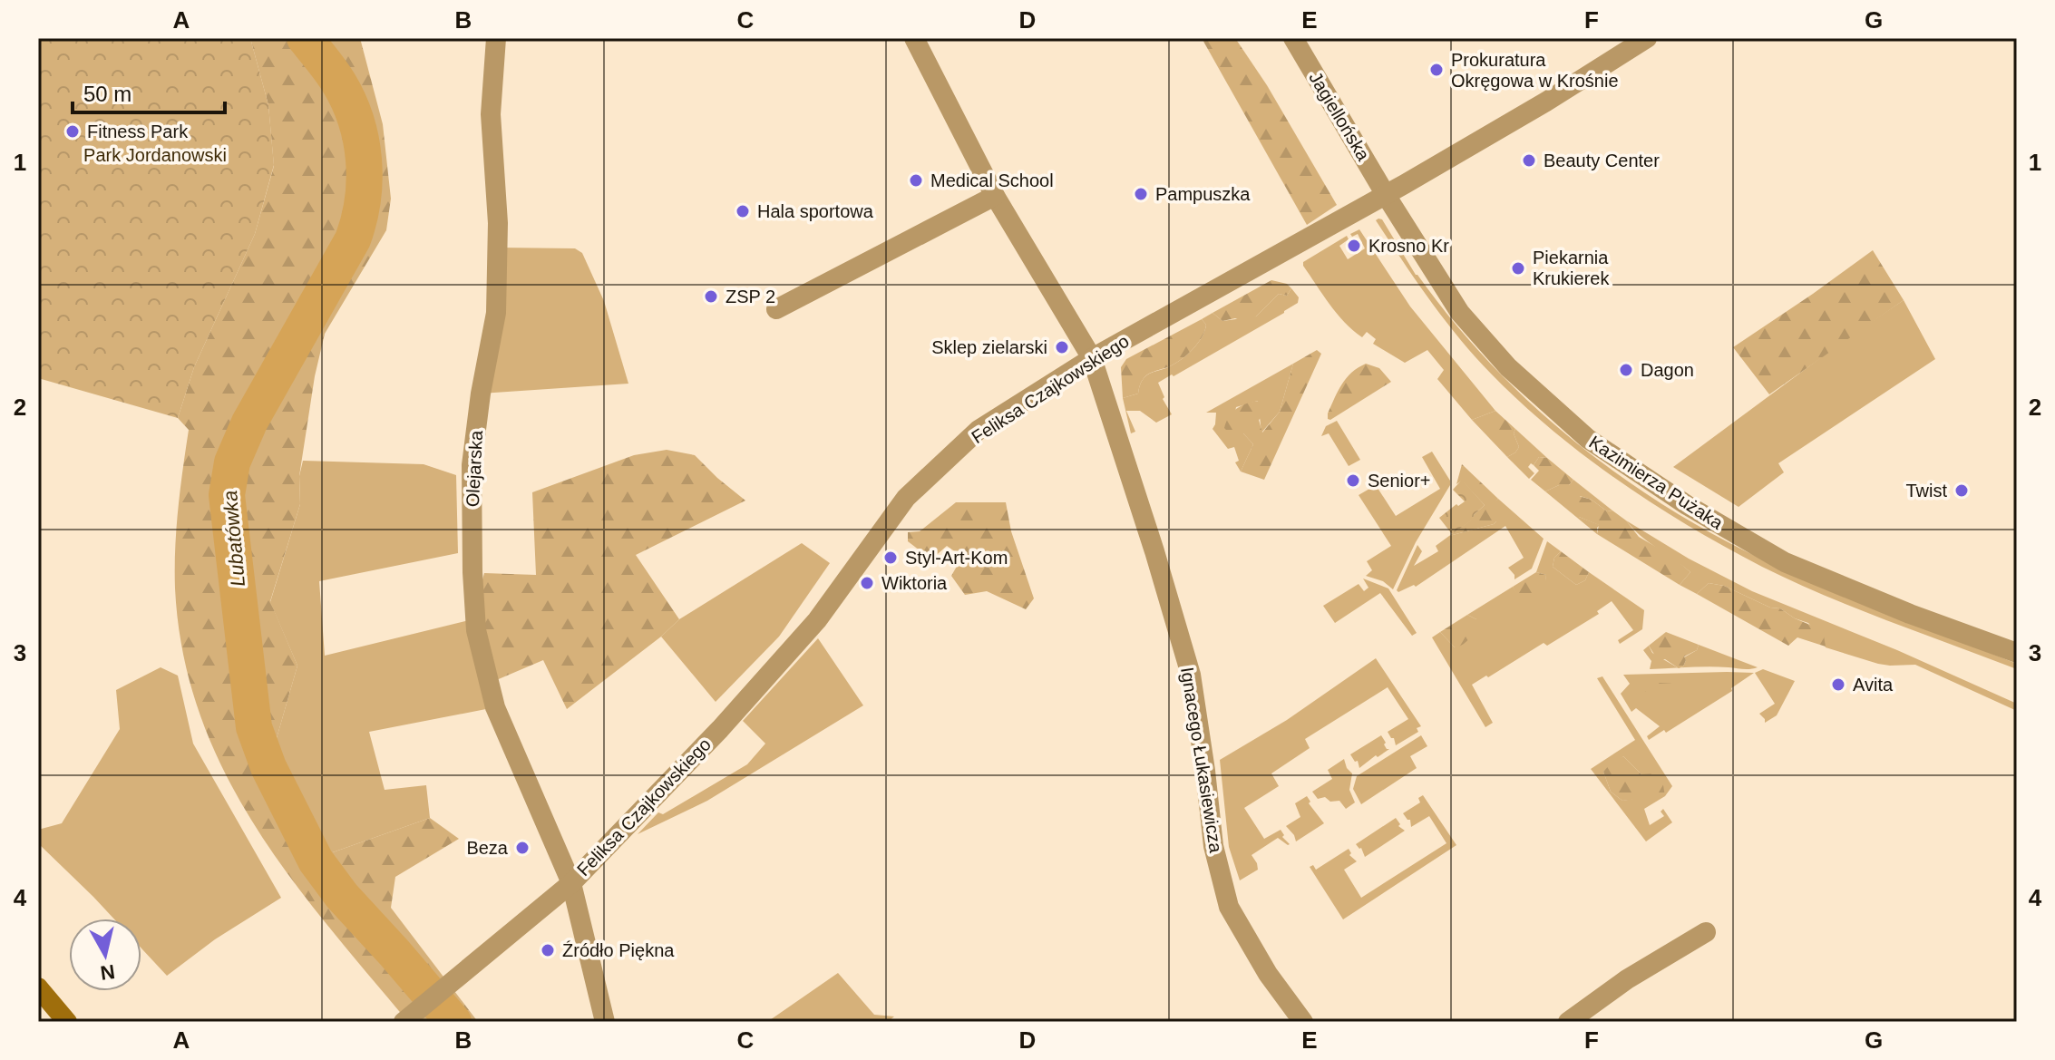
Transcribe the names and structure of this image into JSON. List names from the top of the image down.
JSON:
{
  "streets": {
    "street": [
      "Jagiellońska",
      "Feliksa Czajkowskiego",
      "Olejarska",
      "Kazimierza Pużaka",
      "Ignacego Łukasiewicza"
    ]
  },
  "crossings": [
    ["Jagiellońska", "Feliksa Czajkowskiego"],
    ["Jagiellońska", "Kazimierza Pużaka"],
    ["Feliksa Czajkowskiego", "Olejarska"],
    ["Feliksa Czajkowskiego", "Kazimierza Pużaka"],
    ["Feliksa Czajkowskiego", "Ignacego Łukasiewicza"]
  ],
  "water": ["Lubatówka"],
  "parks": ["Park Jordanowski"],
  "places": [
    "Prokuratura Okręgowa w Krośnie",
    "Fitness Park",
    "Beauty Center",
    "Medical School",
    "Pampuszka",
    "Hala sportowa",
    "Krosno Kr",
    "Piekarnia Krukierek",
    "ZSP 2",
    "Sklep zielarski",
    "Dagon",
    "Senior+",
    "Twist",
    "Styl-Art-Kom",
    "Wiktoria",
    "Avita",
    "Beza",
    "Źródło Piękna"
  ],
  "scale_bar": "50 m",
  "north": "bottom",
  "grid": {
    "columns": [
      "A",
      "B",
      "C",
      "D",
      "E",
      "F",
      "G"
    ],
    "rows": [
      "1",
      "2",
      "3",
      "4"
    ]
  }
}
